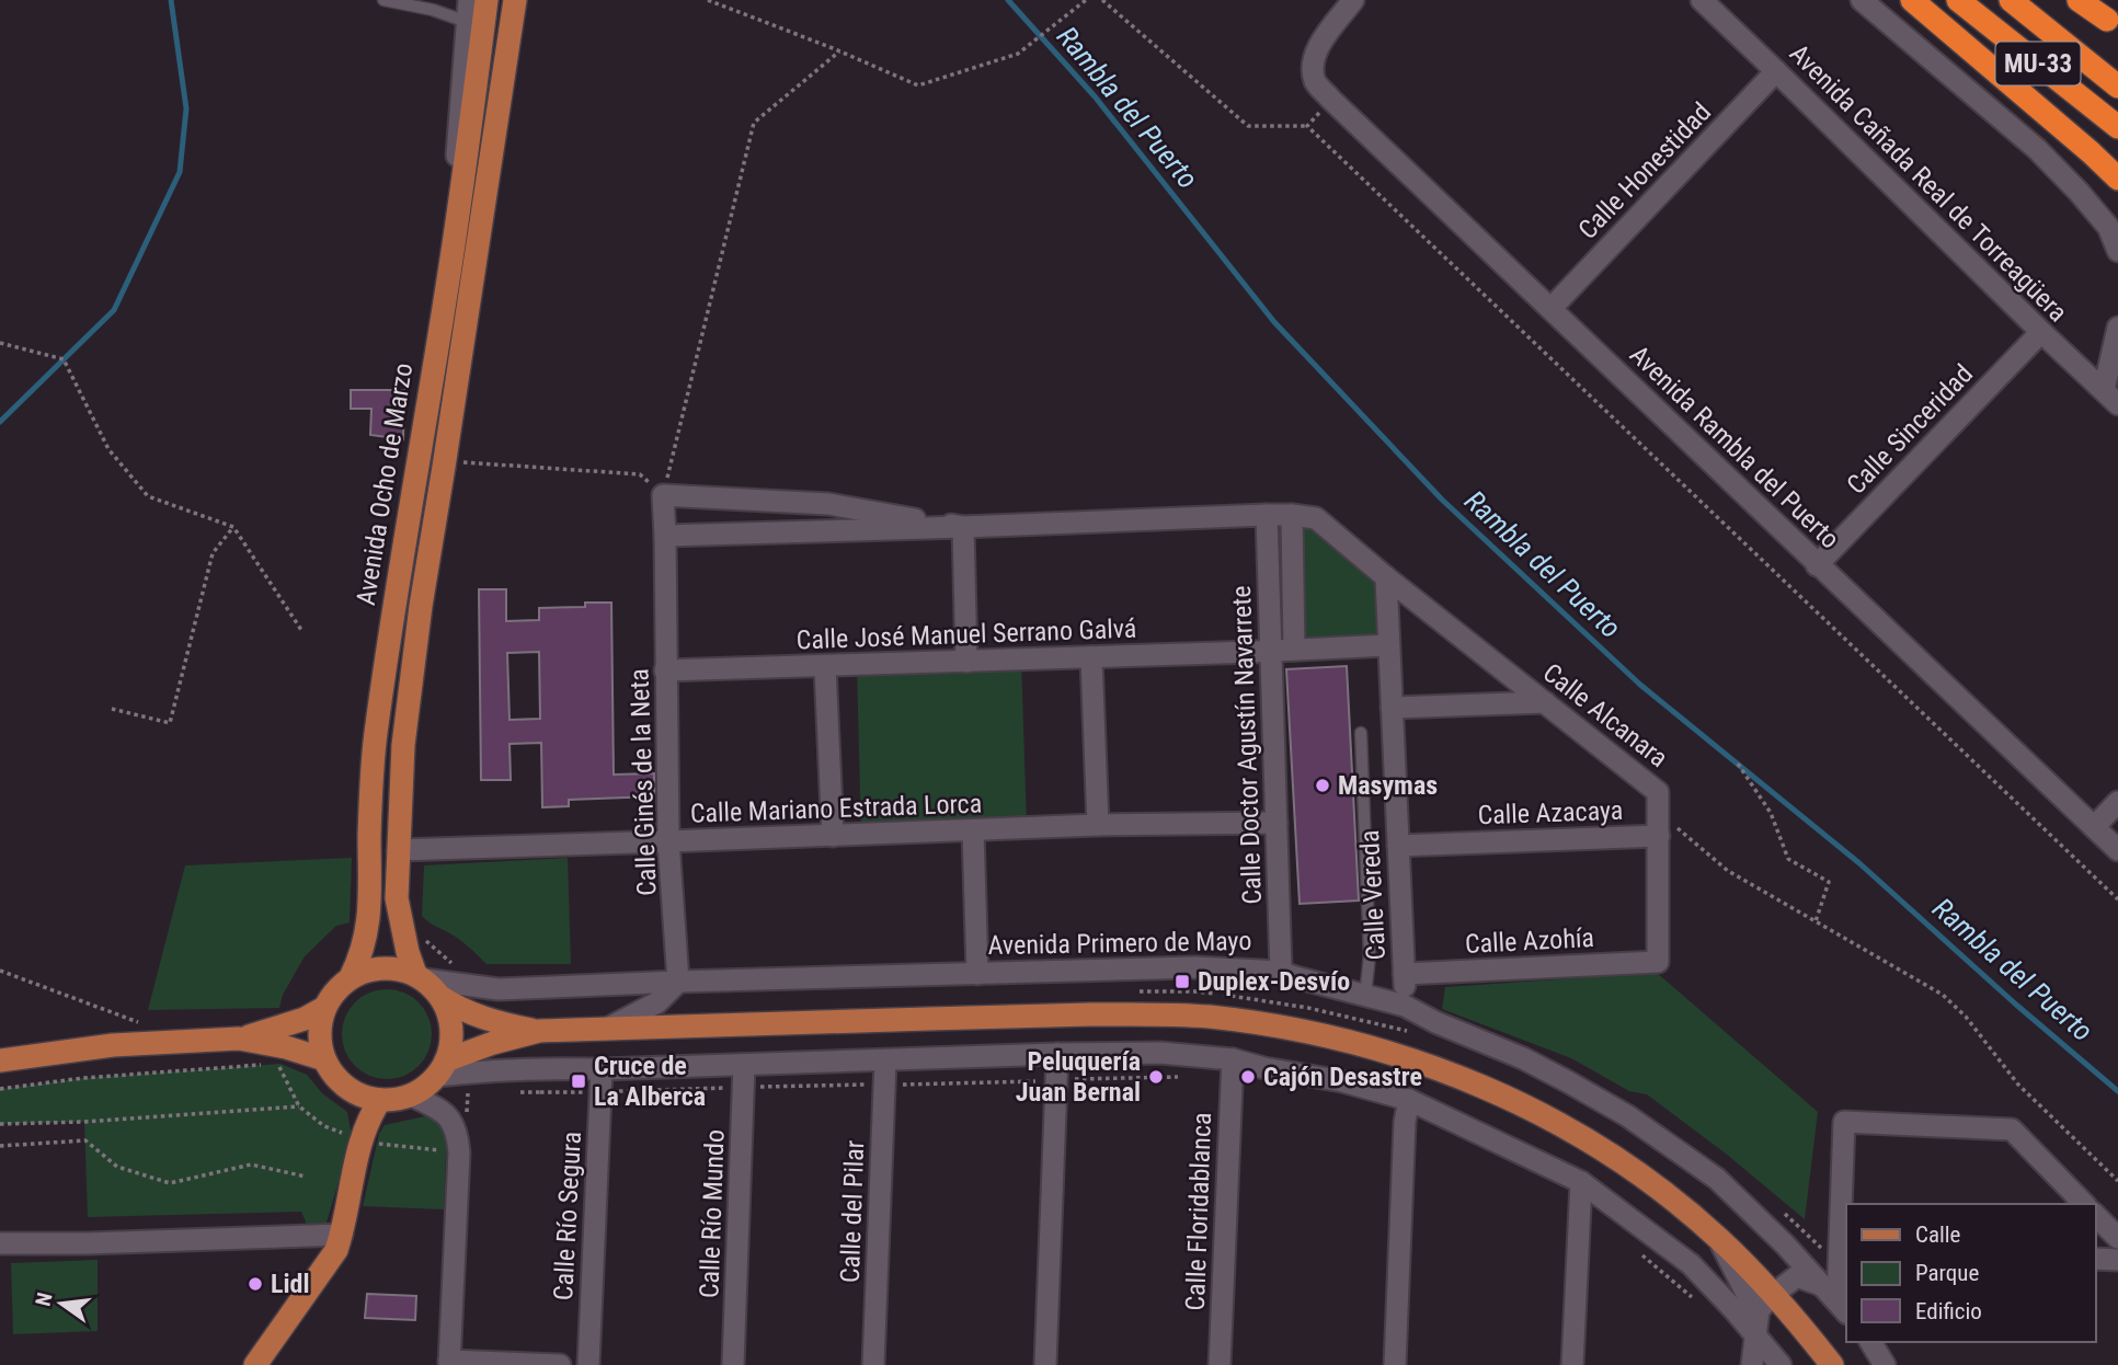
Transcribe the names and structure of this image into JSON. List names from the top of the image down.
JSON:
{
  "streets": {
    "highway": ["MU-33"],
    "main road": ["Avenida Ocho de Marzo"],
    "street": [
      "Calle Honestidad",
      "Avenida Cañada Real de Torreagüera",
      "Calle Sinceridad",
      "Avenida Rambla del Puerto",
      "Calle José Manuel Serrano Galvá",
      "Calle Alcanara",
      "Calle Doctor Agustín Navarrete",
      "Calle Ginés de la Neta",
      "Calle Mariano Estrada Lorca",
      "Calle Azacaya",
      "Calle Vereda",
      "Calle Azohía",
      "Avenida Primero de Mayo",
      "Calle del Pilar",
      "Calle Floridablanca",
      "Calle Río Mundo",
      "Calle Río Segura"
    ]
  },
  "crossings": [
    ["Calle Honestidad", "Avenida Cañada Real de Torreagüera"],
    ["Calle Honestidad", "Avenida Rambla del Puerto"],
    ["Avenida Cañada Real de Torreagüera", "Calle Sinceridad"],
    ["Calle Sinceridad", "Avenida Rambla del Puerto"],
    ["Avenida Ocho de Marzo", "Calle Mariano Estrada Lorca"],
    ["Avenida Ocho de Marzo", "Avenida Primero de Mayo"],
    ["Calle José Manuel Serrano Galvá", "Calle Doctor Agustín Navarrete"],
    ["Calle José Manuel Serrano Galvá", "Calle Ginés de la Neta"],
    ["Calle José Manuel Serrano Galvá", "Calle Vereda"],
    ["Calle Alcanara", "Calle Doctor Agustín Navarrete"],
    ["Calle Alcanara", "Calle Azacaya"],
    ["Calle Alcanara", "Calle Vereda"],
    ["Calle Alcanara", "Calle Azohía"],
    ["Calle Doctor Agustín Navarrete", "Calle Mariano Estrada Lorca"],
    ["Calle Doctor Agustín Navarrete", "Avenida Primero de Mayo"],
    ["Calle Ginés de la Neta", "Calle Mariano Estrada Lorca"],
    ["Calle Ginés de la Neta", "Avenida Primero de Mayo"],
    ["Calle Azacaya", "Calle Vereda"],
    ["Calle Vereda", "Calle Azohía"],
    ["Calle Vereda", "Avenida Primero de Mayo"]
  ],
  "water": ["Rambla del Puerto"],
  "places": {
    "other": [
      "Masymas",
      "Peluquería Juan Bernal",
      "Cajón Desastre",
      "Lidl"
    ],
    "transit": ["Duplex-Desvío", "Cruce de La Alberca"]
  },
  "legend": ["Calle", "Parque", "Edificio"],
  "north": "left"
}
